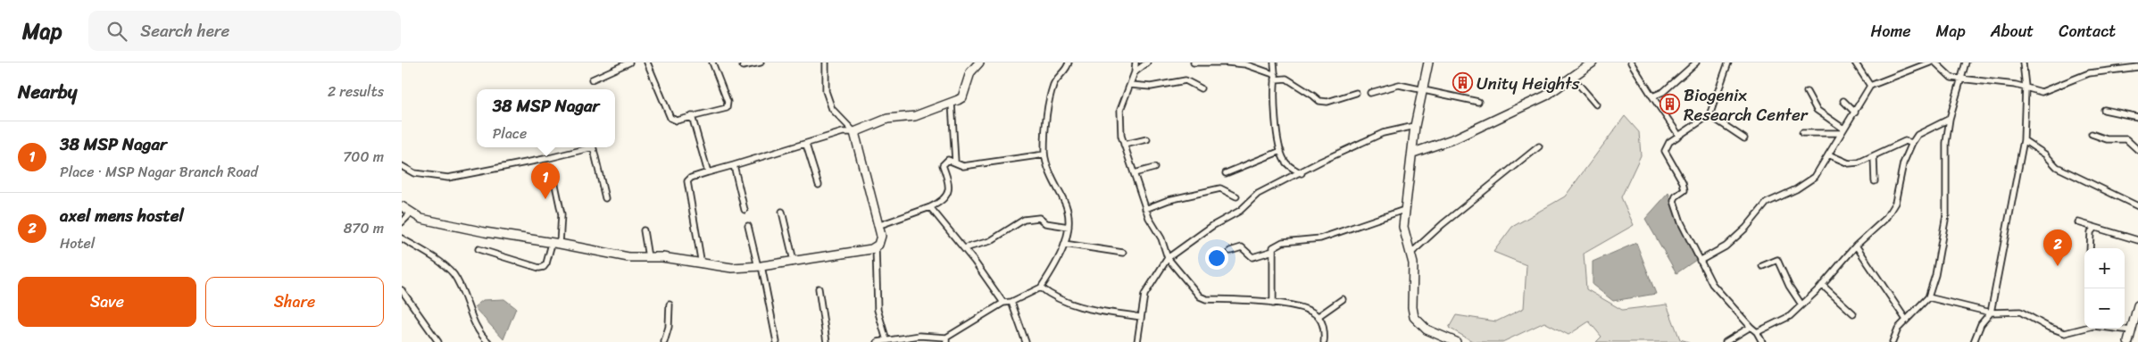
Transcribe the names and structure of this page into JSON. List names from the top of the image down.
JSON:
{
  "places": {
    "building": ["Unity Heights", "Biogenix Research Center"]
  },
  "page": {
    "header": "Map",
    "search": "Search here",
    "nav": [
      "Home",
      "Map",
      "About",
      "Contact"
    ],
    "heading": ["Nearby", "2 results"],
    "popup": ["38 MSP Nagar", "Place"],
    "list": [
      {
        "mark": "1",
        "name": "38 MSP Nagar",
        "note": "Place · MSP Nagar Branch Road",
        "value": "700 m"
      },
      {
        "mark": "2",
        "name": "axel mens hostel",
        "note": "Hotel",
        "value": "870 m"
      }
    ],
    "pins": ["1", "2"],
    "map_buttons": ["+", "−"],
    "buttons": ["Save", "Share"]
  }
}
